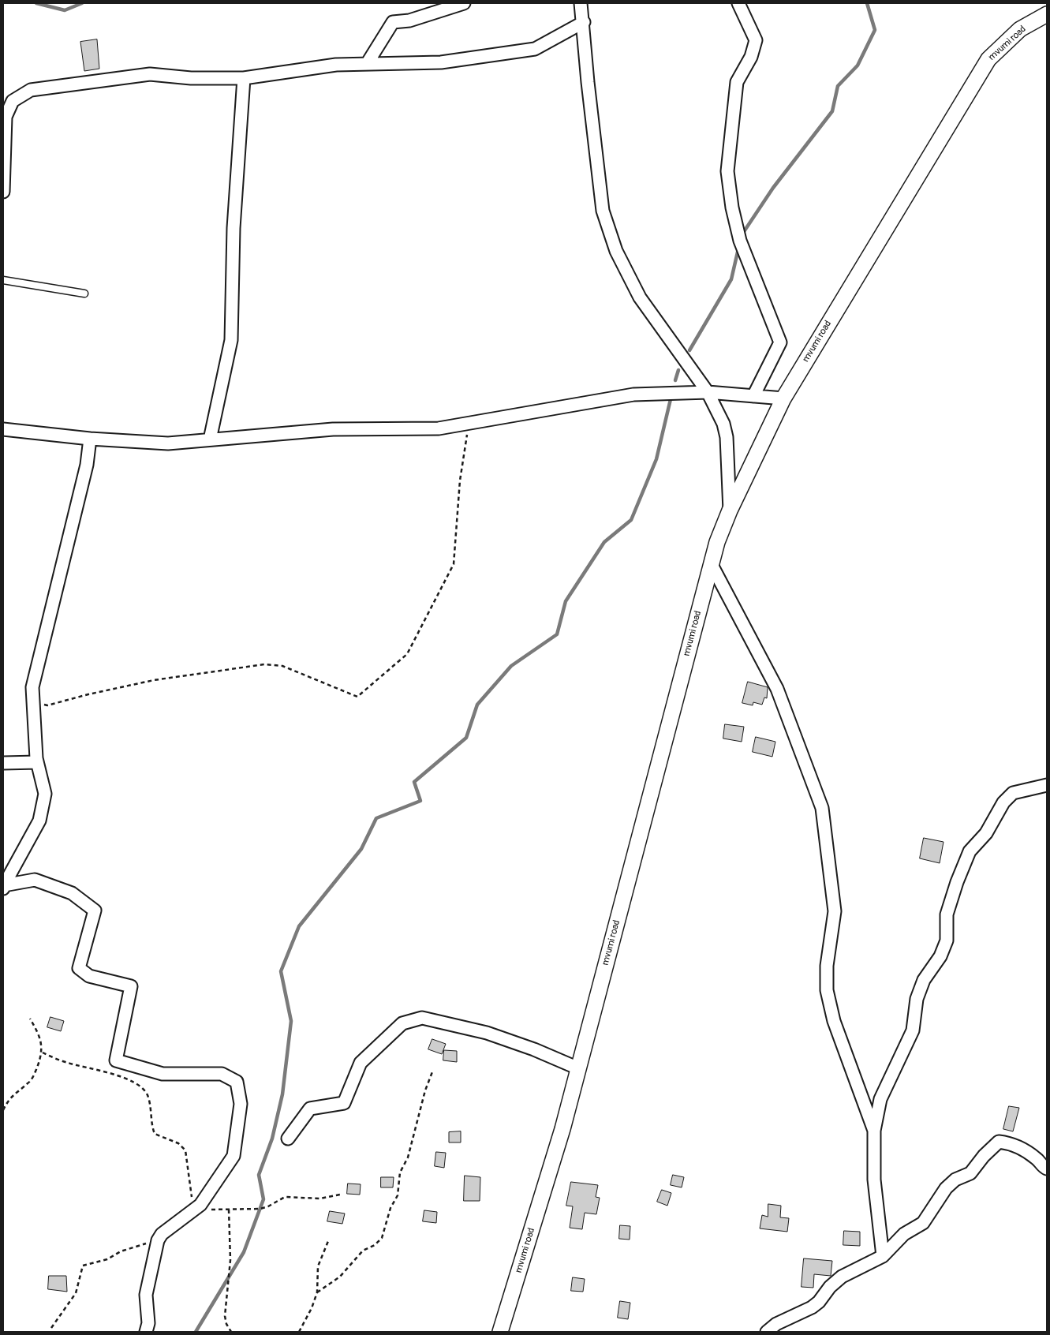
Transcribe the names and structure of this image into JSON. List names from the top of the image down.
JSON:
{
  "streets": {
    "street": ["mvumi road"]
  }
}
